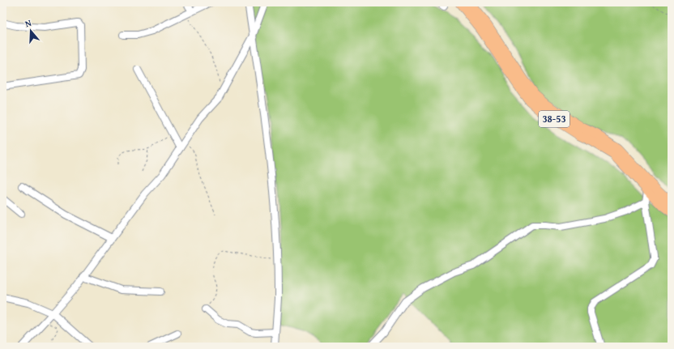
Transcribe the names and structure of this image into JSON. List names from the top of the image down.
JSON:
{
  "streets": {
    "main road": ["38-53"]
  },
  "north": "top"
}
